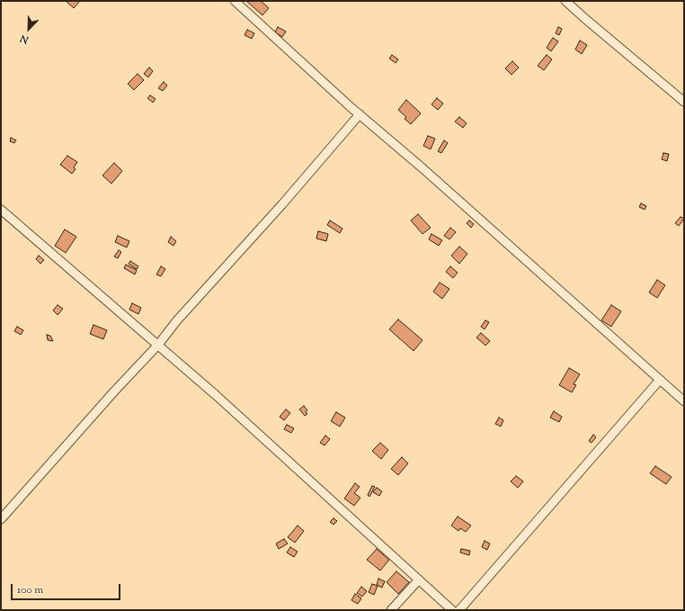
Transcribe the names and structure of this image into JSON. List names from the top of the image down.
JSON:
{
  "scale_bar": "100 m",
  "north": "bottom left"
}
